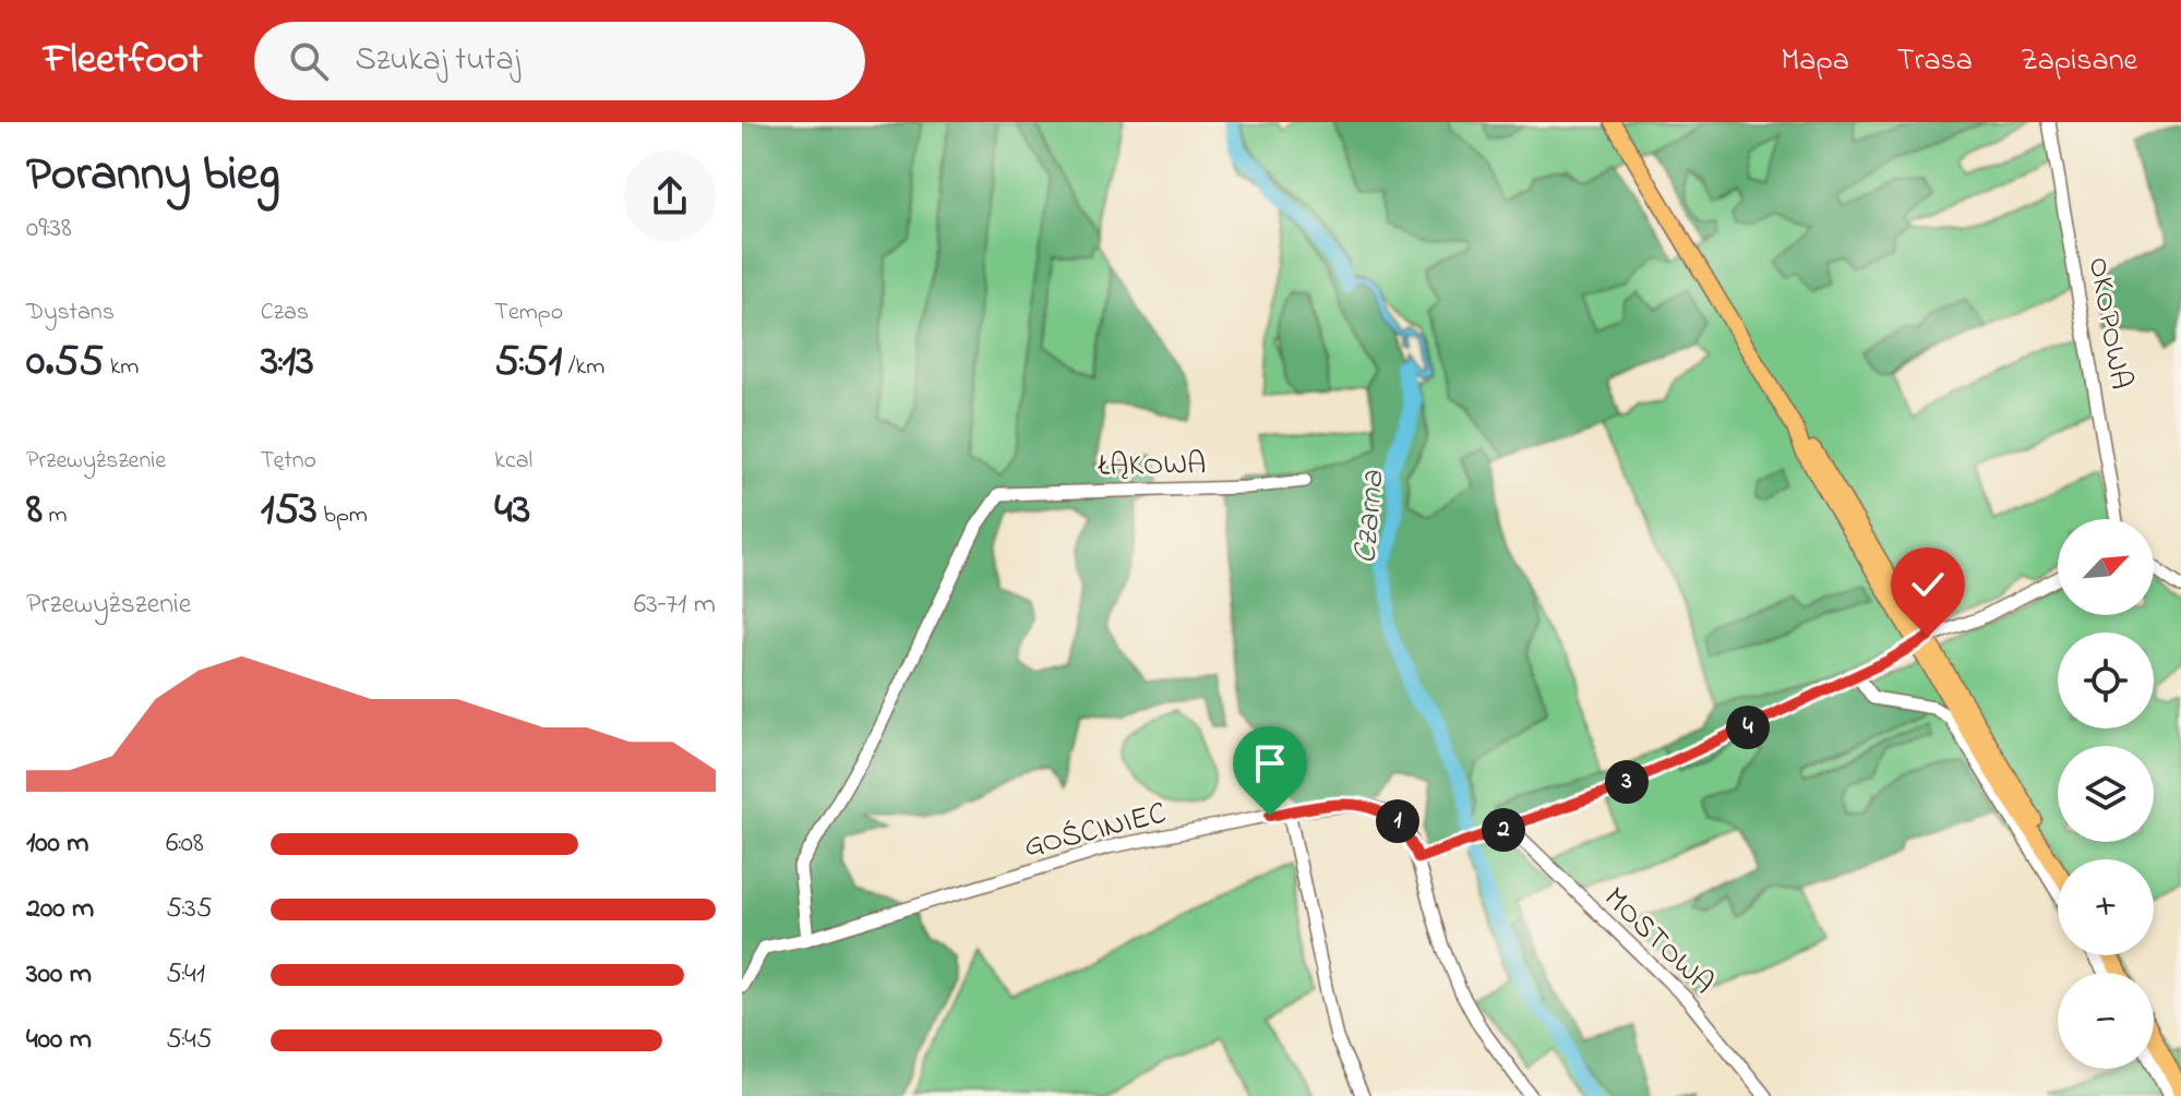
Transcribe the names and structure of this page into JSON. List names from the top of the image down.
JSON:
{
  "streets": {
    "street": [
      "OKOPOWA",
      "ŁĄKOWA",
      "GOŚCINIEC",
      "MOSTOWA"
    ]
  },
  "crossings": [
    ["ŁĄKOWA", "GOŚCINIEC"]
  ],
  "water": ["Czarna"],
  "north": "top right",
  "page": {
    "header": "Fleetfoot",
    "search": "Szukaj tutaj",
    "nav": ["Mapa", "Trasa", "Zapisane"],
    "heading": ["Poranny bieg", "09:38"],
    "stats": [
      ["Dystans", "0.55 km"],
      ["Czas", "3:13"],
      ["Tempo", "5:51 /km"],
      ["Przewyższenie", "8 m"],
      ["Tętno", "153 bpm"],
      ["kcal", "43"]
    ],
    "map_buttons": ["+", "−"],
    "chart": ["Przewyższenie", "63–71 m"],
    "pins": [
      "4",
      "3",
      "1",
      "2"
    ],
    "list": [
      {
        "name": "100 m",
        "note": "6:08"
      },
      {
        "name": "200 m",
        "note": "5:35"
      },
      {
        "name": "300 m",
        "note": "5:41"
      },
      {
        "name": "400 m",
        "note": "5:45"
      }
    ]
  }
}
